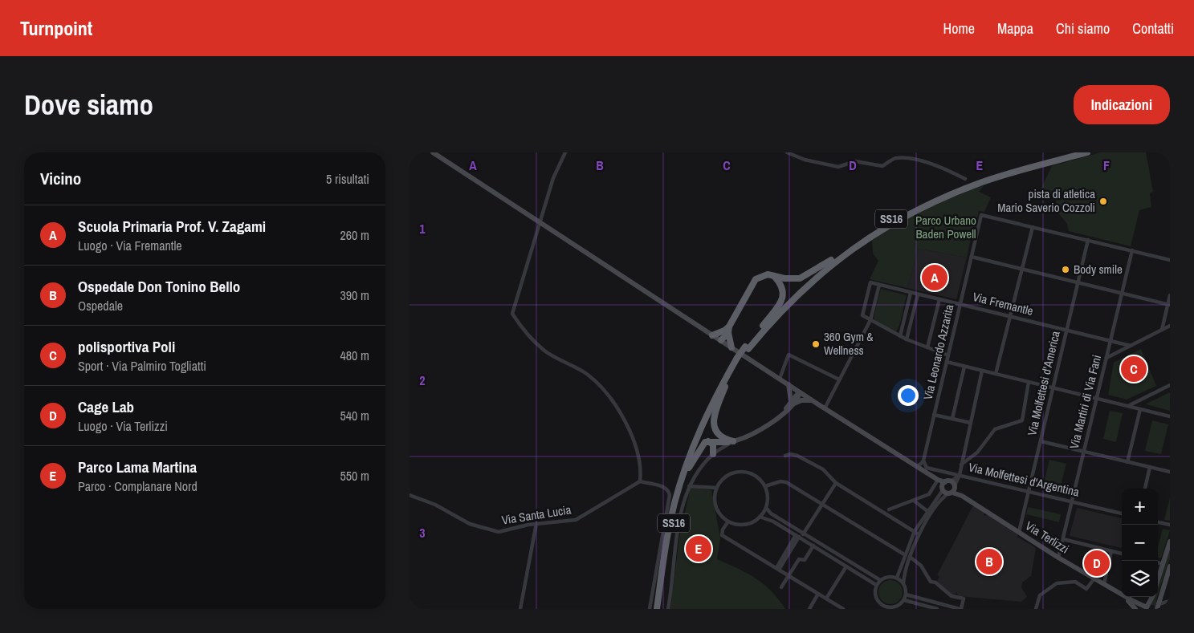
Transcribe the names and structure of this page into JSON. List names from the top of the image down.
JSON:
{
  "streets": {
    "highway": ["SS16"],
    "main road": ["Via Terlizzi"],
    "street": [
      "Via Fremantle",
      "Via Leonardo Azzarita",
      "Via Molfettesi d'America",
      "Via Martiri di Via Fani",
      "Via Molfettesi d'Argentina",
      "Via Santa Lucia"
    ]
  },
  "crossings": [
    ["Via Fremantle", "Via Leonardo Azzarita"],
    ["Via Fremantle", "Via Molfettesi d'America"],
    ["Via Fremantle", "Via Martiri di Via Fani"],
    ["Via Molfettesi d'America", "Via Molfettesi d'Argentina"],
    ["Via Molfettesi d'America", "Via Terlizzi"],
    ["Via Martiri di Via Fani", "Via Molfettesi d'Argentina"],
    ["Via Martiri di Via Fani", "Via Terlizzi"]
  ],
  "parks": ["Parco Urbano Baden Powell"],
  "places": ["pista di atletica Mario Saverio Cozzoli", "Body smile", "360 Gym & Wellness"],
  "page": {
    "header": "Turnpoint",
    "nav": [
      "Home",
      "Mappa",
      "Chi siamo",
      "Contatti"
    ],
    "buttons": "Indicazioni",
    "title": "Dove siamo",
    "heading": ["Vicino", "5 risultati"],
    "list": [
      {
        "mark": "A",
        "name": "Scuola Primaria Prof. V. Zagami",
        "note": "Luogo · Via Fremantle",
        "value": "260 m"
      },
      {
        "mark": "B",
        "name": "Ospedale Don Tonino Bello",
        "note": "Ospedale",
        "value": "390 m"
      },
      {
        "mark": "C",
        "name": "polisportiva Poli",
        "note": "Sport · Via Palmiro Togliatti",
        "value": "480 m"
      },
      {
        "mark": "D",
        "name": "Cage Lab",
        "note": "Luogo · Via Terlizzi",
        "value": "540 m"
      },
      {
        "mark": "E",
        "name": "Parco Lama Martina",
        "note": "Parco · Complanare Nord",
        "value": "550 m"
      }
    ],
    "pins": [
      "A",
      "C",
      "E",
      "B",
      "D"
    ],
    "map_buttons": ["+", "−"]
  },
  "grid": {
    "columns": [
      "A",
      "B",
      "C",
      "D",
      "E",
      "F"
    ],
    "rows": ["1", "2", "3"]
  }
}
